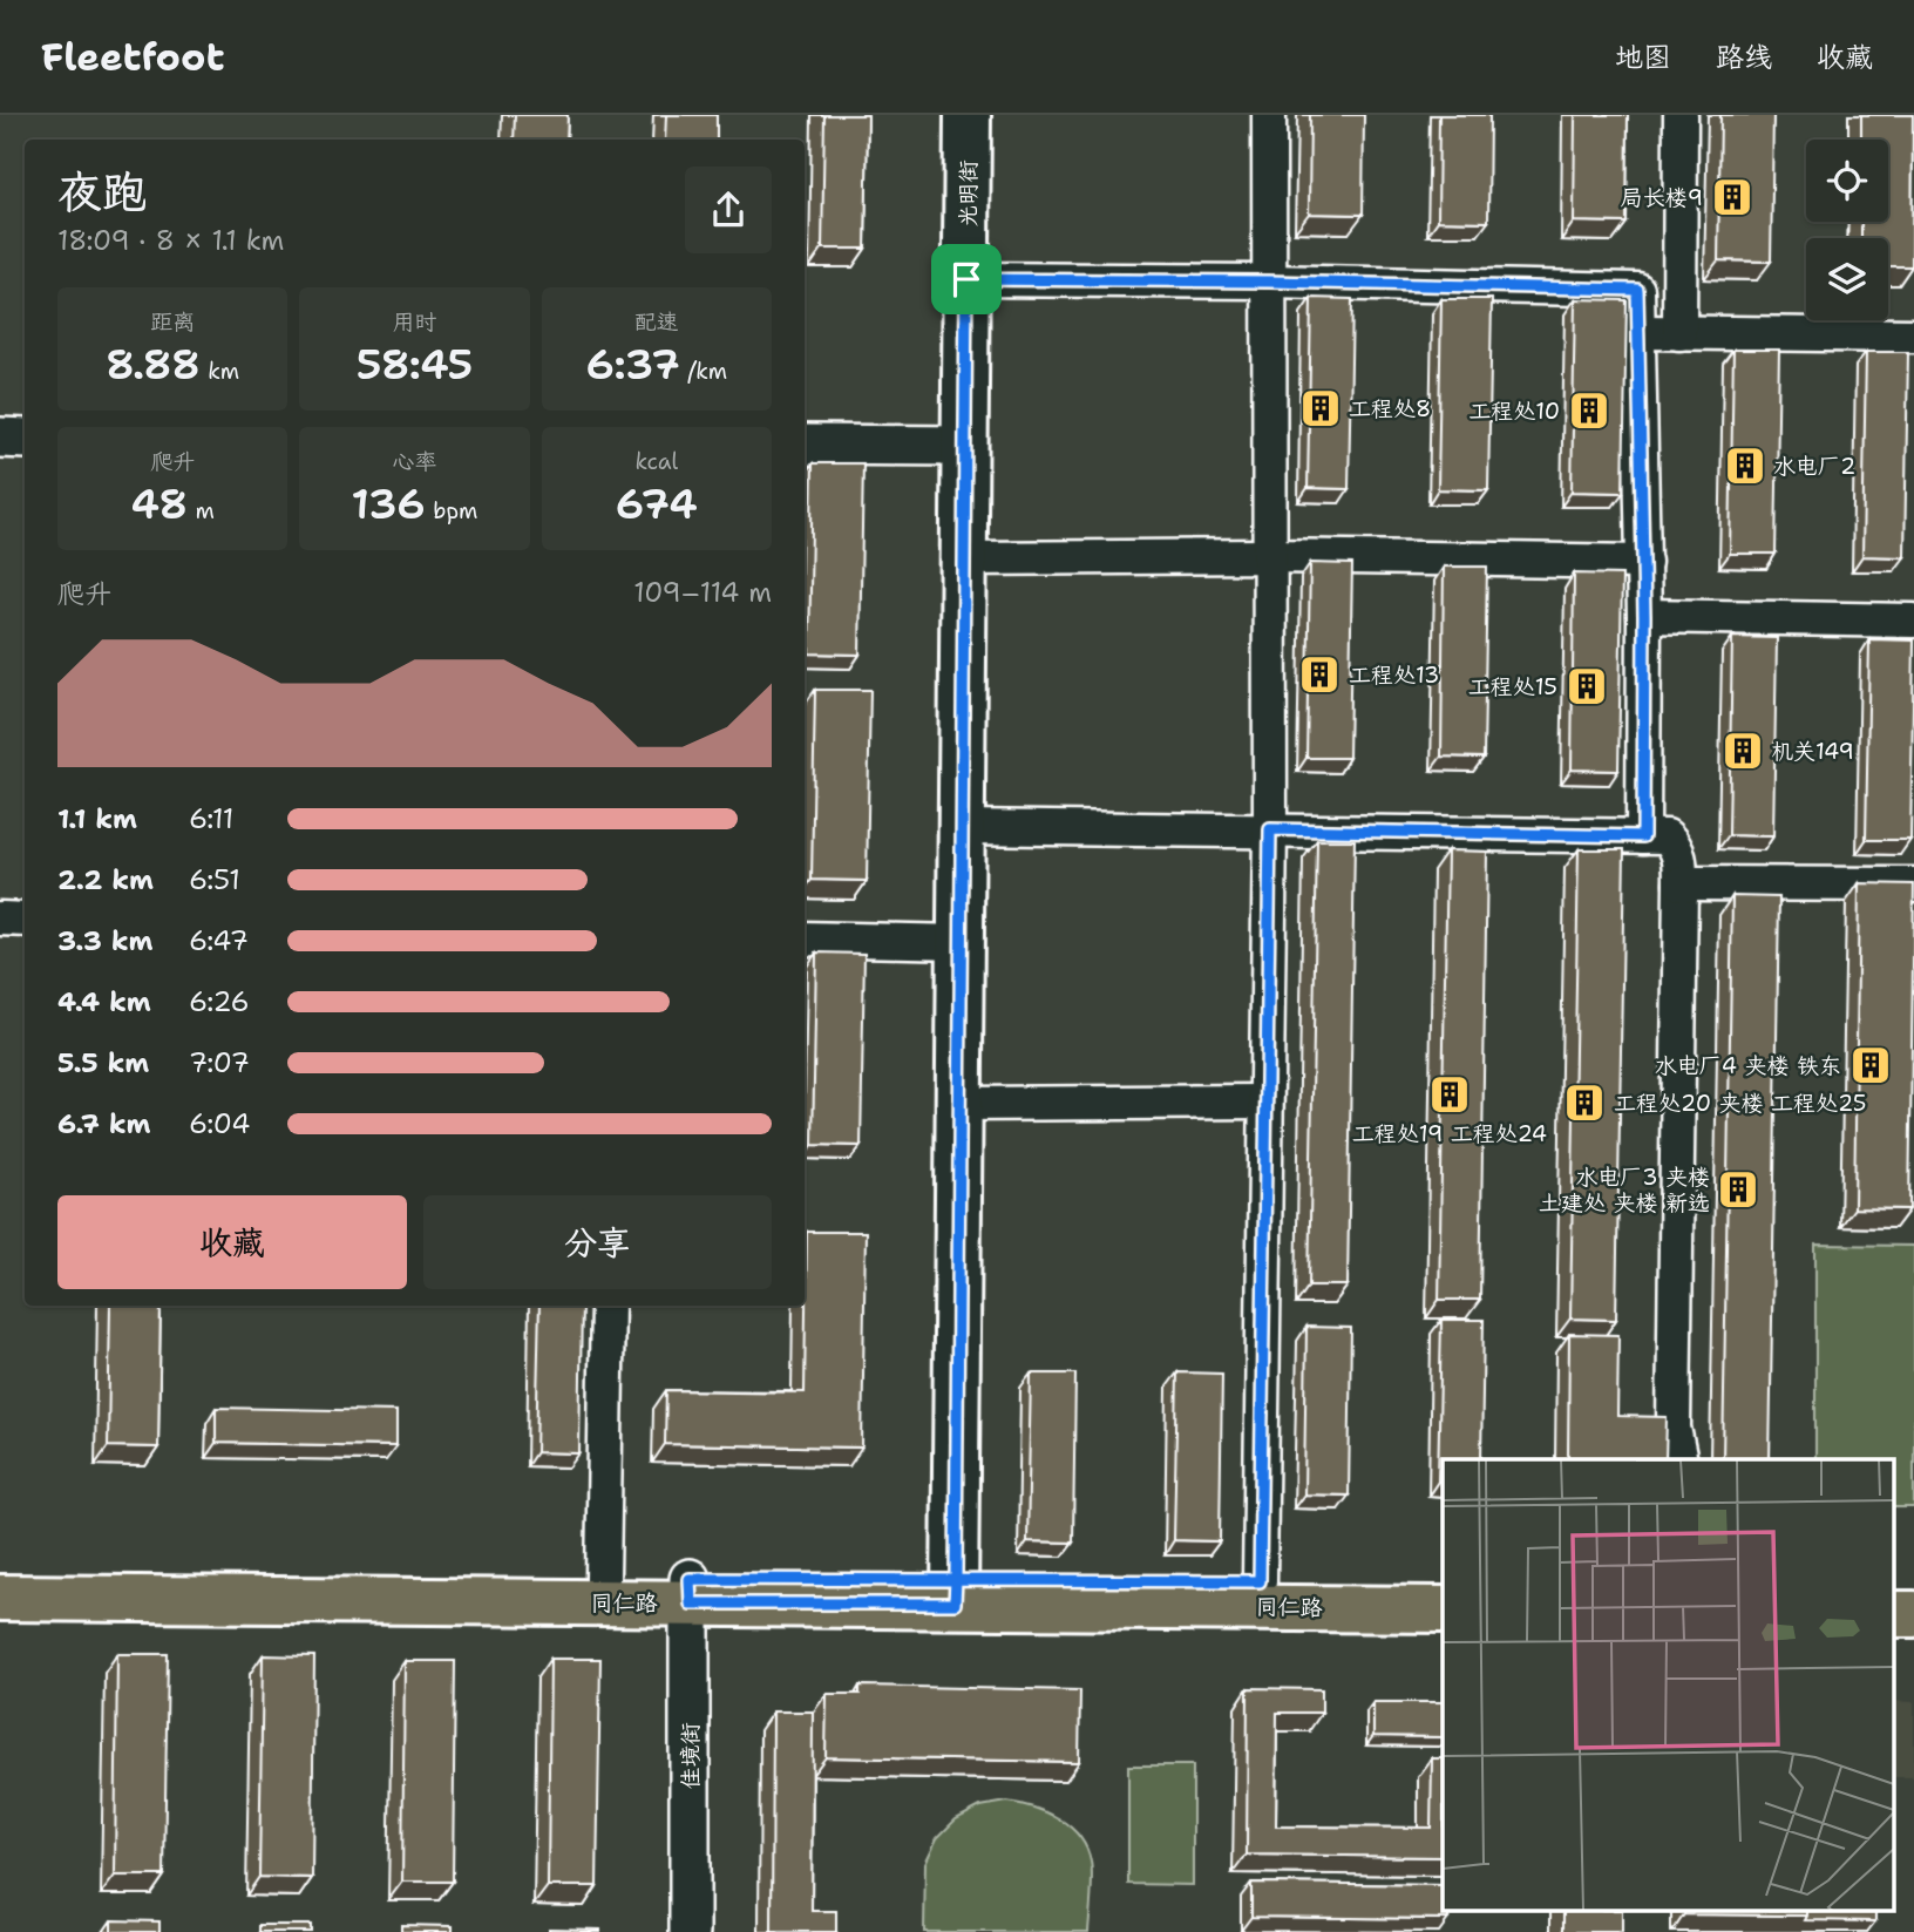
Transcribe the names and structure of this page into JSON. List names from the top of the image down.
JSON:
{
  "streets": {
    "main road": ["光明街", "同仁路"],
    "street": ["佳境街"]
  },
  "crossings": [
    ["光明街", "同仁路"],
    ["同仁路", "佳境街"]
  ],
  "places": {
    "building": [
      "局长楼9",
      "工程处8",
      "工程处10",
      "水电厂2",
      "工程处13",
      "工程处15",
      "机关149",
      "水电厂4 夹楼 铁东",
      "工程处19 工程处24",
      "工程处20 夹楼 工程处25",
      "水电厂3 夹楼 土建处 夹楼 新选"
    ]
  },
  "page": {
    "header": "Fleetfoot",
    "nav": ["地图", "路线", "收藏"],
    "heading": ["夜跑", "18:09 · 8 × 1.1 km"],
    "stats": [
      ["距离", "8.88 km"],
      ["用时", "58:45"],
      ["配速", "6:37 /km"],
      ["爬升", "48 m"],
      ["心率", "136 bpm"],
      ["kcal", "674"]
    ],
    "chart": ["爬升", "109–114 m"],
    "list": [
      {
        "name": "1.1 km",
        "note": "6:11"
      },
      {
        "name": "2.2 km",
        "note": "6:51"
      },
      {
        "name": "3.3 km",
        "note": "6:47"
      },
      {
        "name": "4.4 km",
        "note": "6:26"
      },
      {
        "name": "5.5 km",
        "note": "7:07"
      },
      {
        "name": "6.7 km",
        "note": "6:04"
      }
    ],
    "buttons": ["收藏", "分享"]
  }
}
